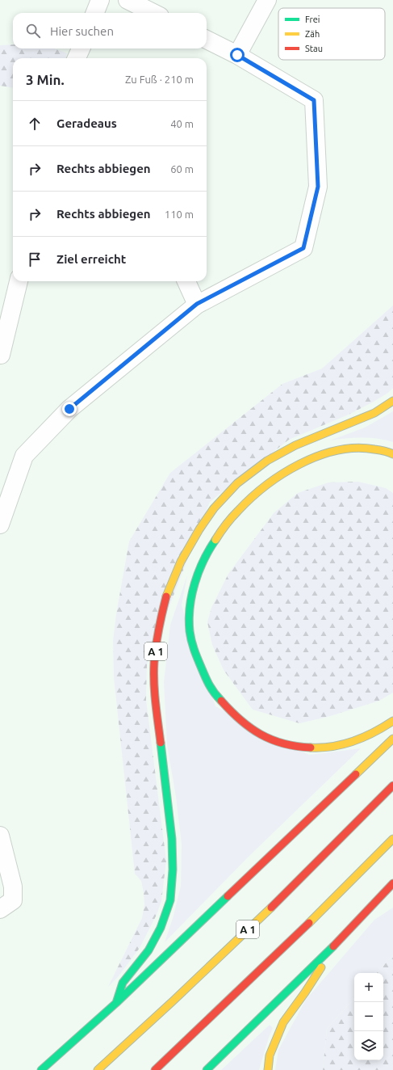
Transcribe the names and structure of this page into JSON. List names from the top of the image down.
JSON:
{
  "streets": {
    "highway": ["A 1"]
  },
  "legend": ["Frei", "Zäh", "Stau"],
  "page": {
    "search": "Hier suchen",
    "heading": ["3 Min.", "Zu Fuß · 210 m"],
    "list": [
      ["Geradeaus", "40 m"],
      ["Rechts abbiegen", "60 m"],
      ["Rechts abbiegen", "110 m"],
      "Ziel erreicht"
    ],
    "map_buttons": ["+", "−"]
  }
}
